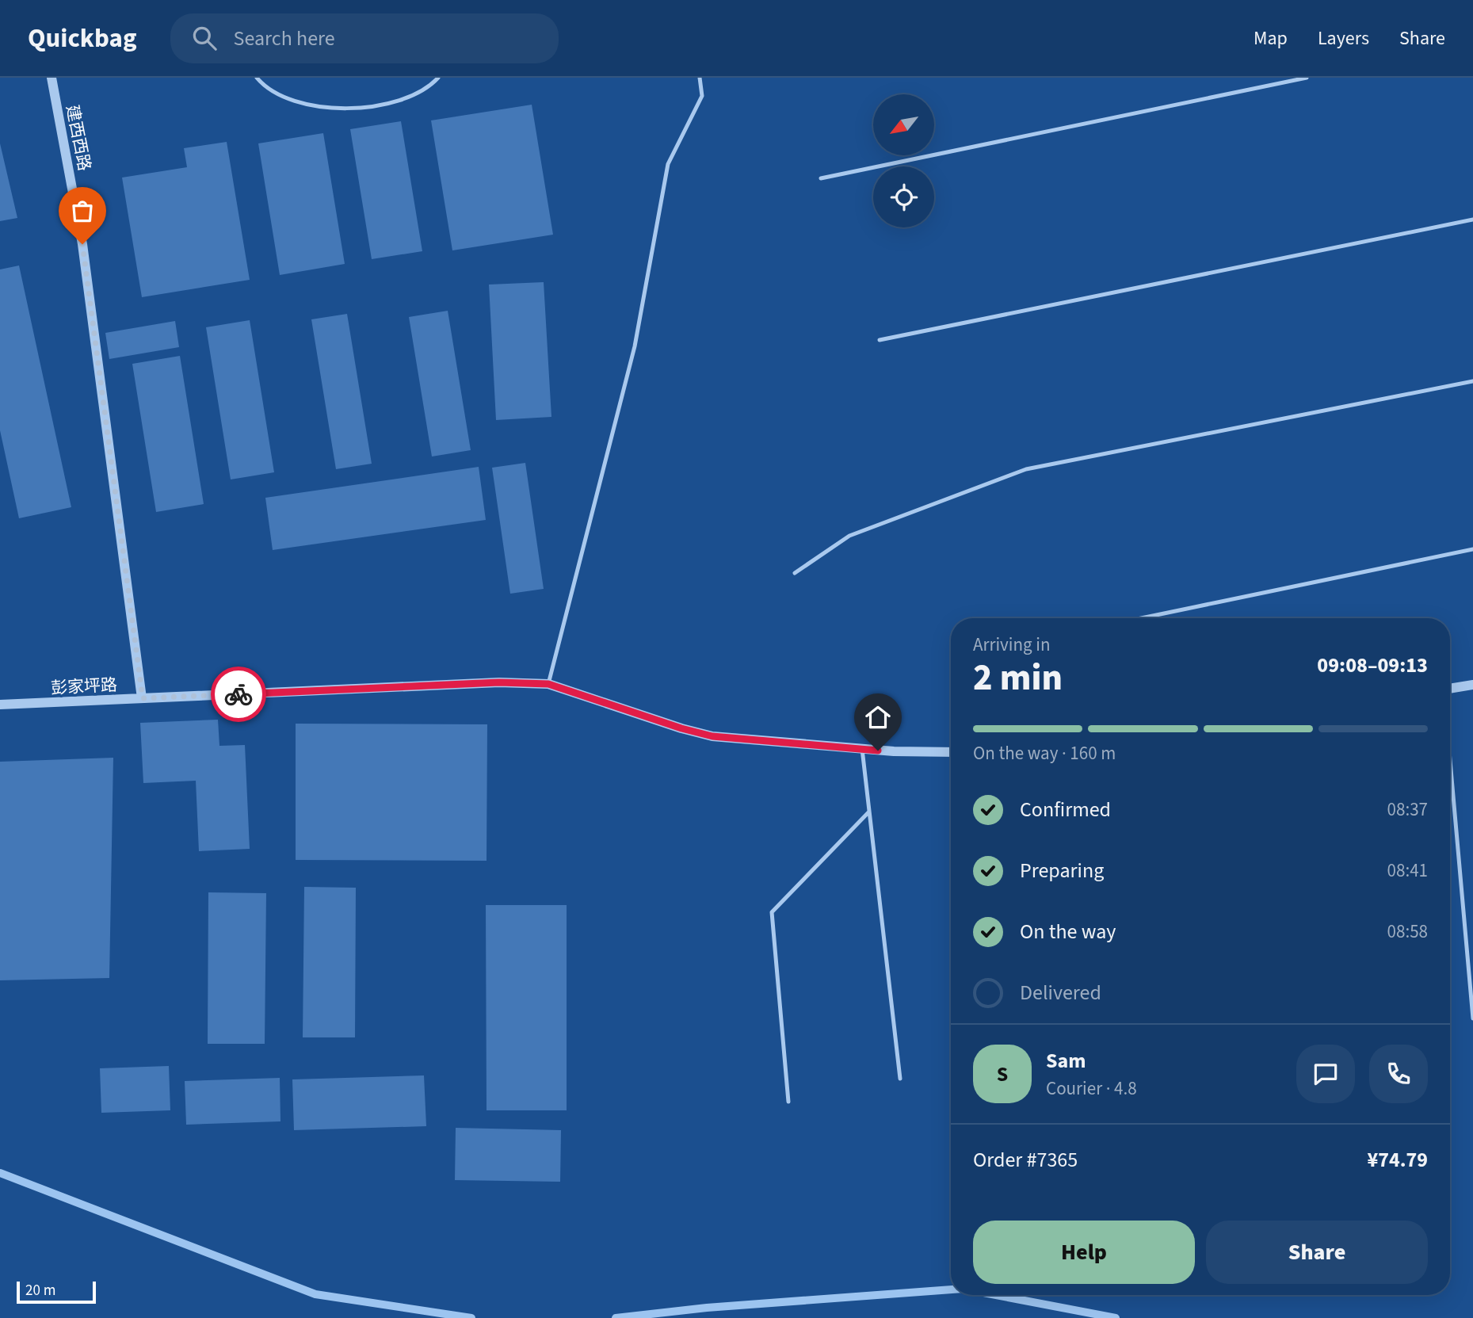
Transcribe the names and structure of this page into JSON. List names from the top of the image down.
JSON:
{
  "streets": {
    "street": ["建西西路", "彭家坪路"]
  },
  "crossings": [
    ["建西西路", "彭家坪路"]
  ],
  "scale_bar": "20 m",
  "north": "bottom left",
  "page": {
    "header": "Quickbag",
    "search": "Search here",
    "nav": ["Map", "Layers", "Share"],
    "heading": ["2 min", "Arriving in", "09:08–09:13"],
    "panel": [
      "Sam",
      "Courier · 4.8",
      "Order #7365",
      "¥74.79"
    ],
    "bar": "On the way · 160 m",
    "list": [
      ["Confirmed", "08:37"],
      ["Preparing", "08:41"],
      ["On the way", "08:58"],
      "Delivered"
    ],
    "round": "S",
    "buttons": ["Help", "Share"],
    "scale": "20 m"
  }
}
